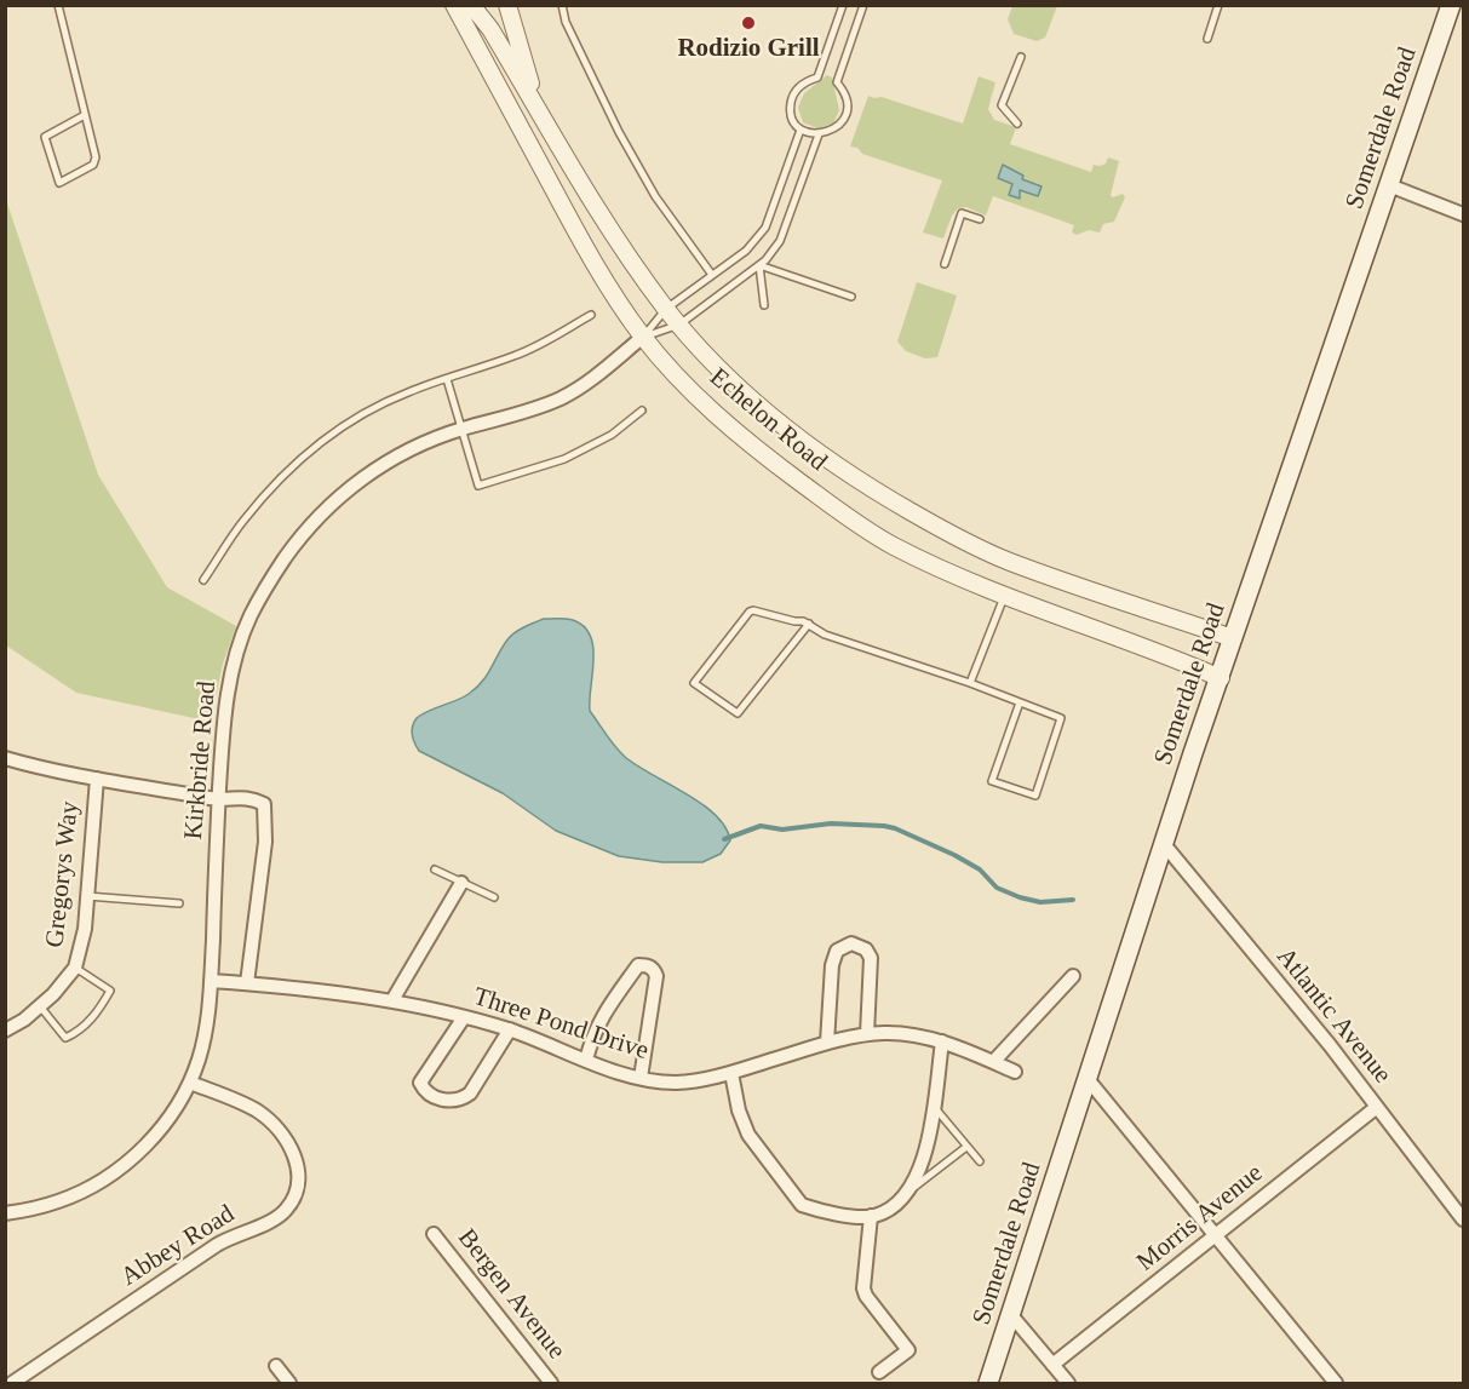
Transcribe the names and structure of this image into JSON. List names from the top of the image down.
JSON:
{
  "streets": {
    "main road": ["Somerdale Road"],
    "street": [
      "Echelon Road",
      "Kirkbride Road",
      "Gregorys Way",
      "Atlantic Avenue",
      "Three Pond Drive",
      "Morris Avenue",
      "Abbey Road",
      "Bergen Avenue"
    ]
  },
  "crossings": [
    ["Somerdale Road", "Echelon Road"],
    ["Somerdale Road", "Atlantic Avenue"],
    ["Echelon Road", "Kirkbride Road"],
    ["Kirkbride Road", "Three Pond Drive"],
    ["Kirkbride Road", "Abbey Road"],
    ["Atlantic Avenue", "Morris Avenue"]
  ],
  "places": ["Rodizio Grill"]
}
